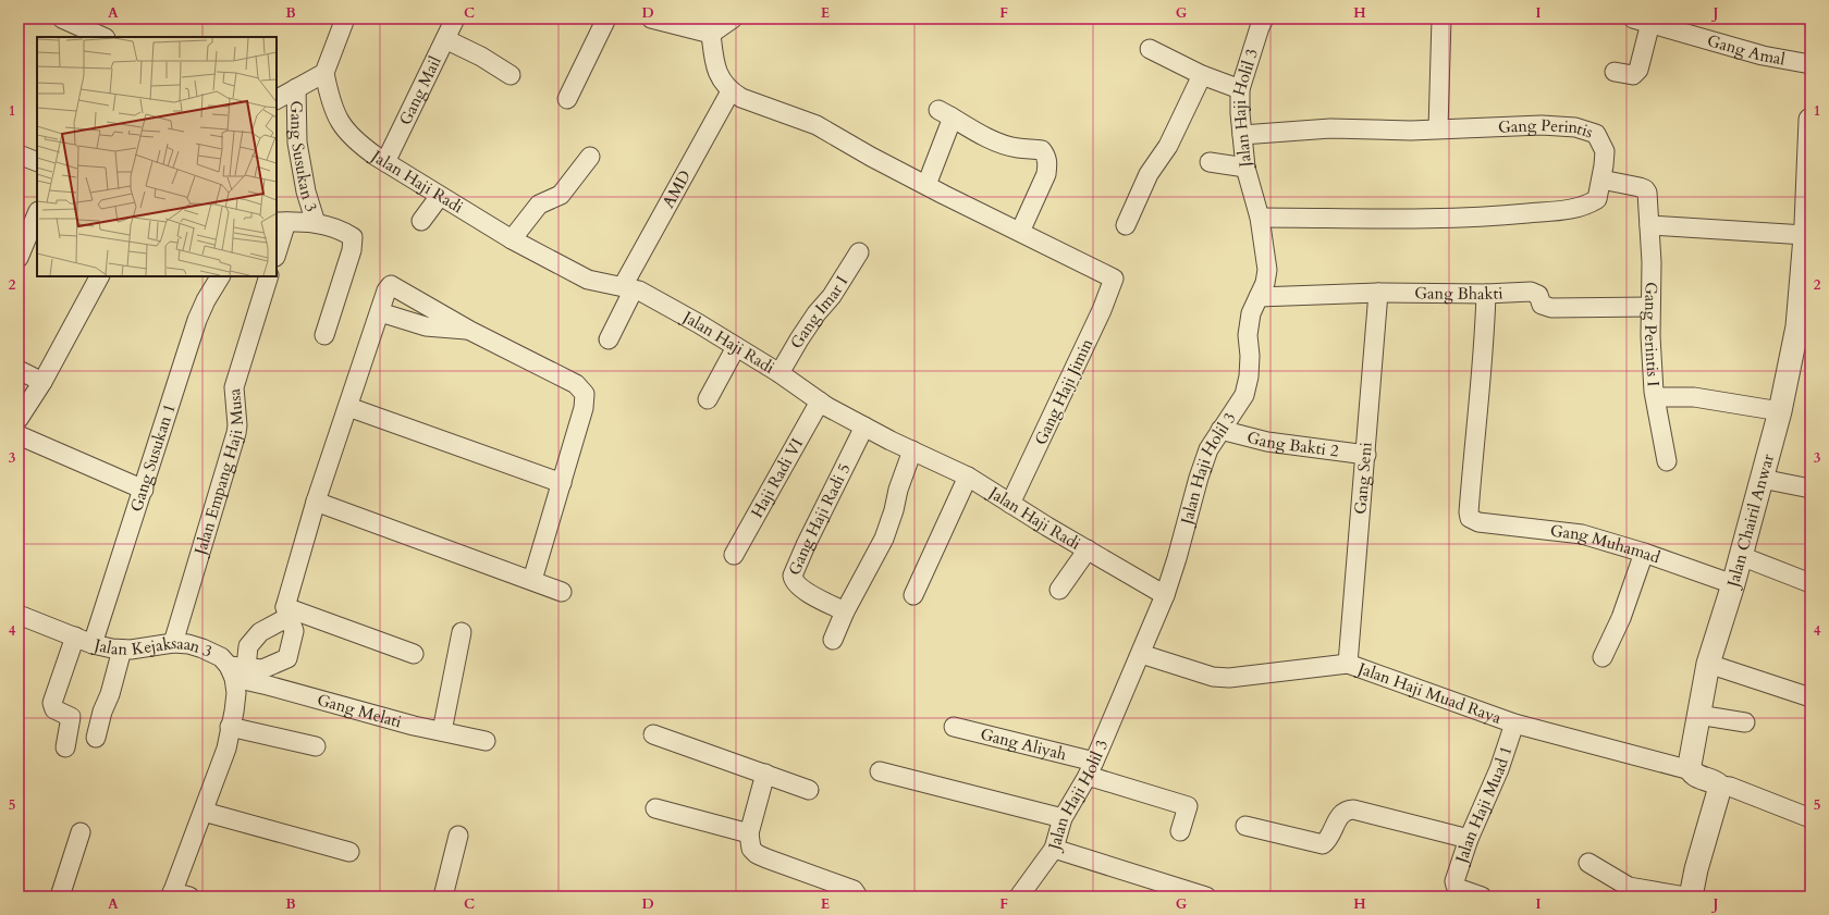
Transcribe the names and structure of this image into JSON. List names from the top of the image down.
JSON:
{
  "streets": {
    "street": [
      "Gang Amal",
      "Gang Mail",
      "Jalan Haji Holil 3",
      "Gang Perintis",
      "Gang Susukan 3",
      "Jalan Haji Radi",
      "AMD",
      "Gang Bhakti",
      "Gang Imar I",
      "Gang Perintis I",
      "Gang Haji Jimin",
      "Gang Bakti 2",
      "Gang Susukan 1",
      "Jalan Empang Haji Musa",
      "Haji Radi VI",
      "Gang Seni",
      "Gang Haji Radi 5",
      "Jalan Chairil Anwar",
      "Gang Muhamad",
      "Jalan Kejaksaan 3",
      "Jalan Haji Muad Raya",
      "Gang Melati",
      "Gang Aliyah",
      "Jalan Haji Muad 1"
    ]
  },
  "crossings": [
    ["Gang Mail", "Jalan Haji Radi"],
    ["Jalan Haji Holil 3", "Gang Perintis"],
    ["Jalan Haji Holil 3", "Jalan Haji Radi"],
    ["Jalan Haji Holil 3", "Gang Bhakti"],
    ["Jalan Haji Holil 3", "Gang Bakti 2"],
    ["Jalan Haji Holil 3", "Jalan Haji Muad Raya"],
    ["Jalan Haji Holil 3", "Gang Aliyah"],
    ["Gang Perintis", "Gang Perintis I"],
    ["Jalan Haji Radi", "AMD"],
    ["Jalan Haji Radi", "Gang Imar I"],
    ["Jalan Haji Radi", "Gang Haji Jimin"],
    ["Jalan Haji Radi", "Haji Radi VI"],
    ["Jalan Haji Radi", "Gang Haji Radi 5"],
    ["Gang Bhakti", "Gang Perintis I"],
    ["Gang Bhakti", "Gang Seni"],
    ["Gang Bhakti", "Gang Muhamad"],
    ["Gang Perintis I", "Jalan Chairil Anwar"],
    ["Gang Bakti 2", "Gang Seni"],
    ["Gang Susukan 1", "Jalan Kejaksaan 3"],
    ["Jalan Empang Haji Musa", "Jalan Kejaksaan 3"],
    ["Gang Seni", "Jalan Haji Muad Raya"],
    ["Jalan Chairil Anwar", "Gang Muhamad"],
    ["Jalan Chairil Anwar", "Jalan Haji Muad Raya"],
    ["Jalan Kejaksaan 3", "Gang Melati"],
    ["Jalan Haji Muad Raya", "Jalan Haji Muad 1"]
  ],
  "grid": {
    "columns": [
      "A",
      "B",
      "C",
      "D",
      "E",
      "F",
      "G",
      "H",
      "I",
      "J"
    ],
    "rows": [
      "1",
      "2",
      "3",
      "4",
      "5"
    ]
  }
}
